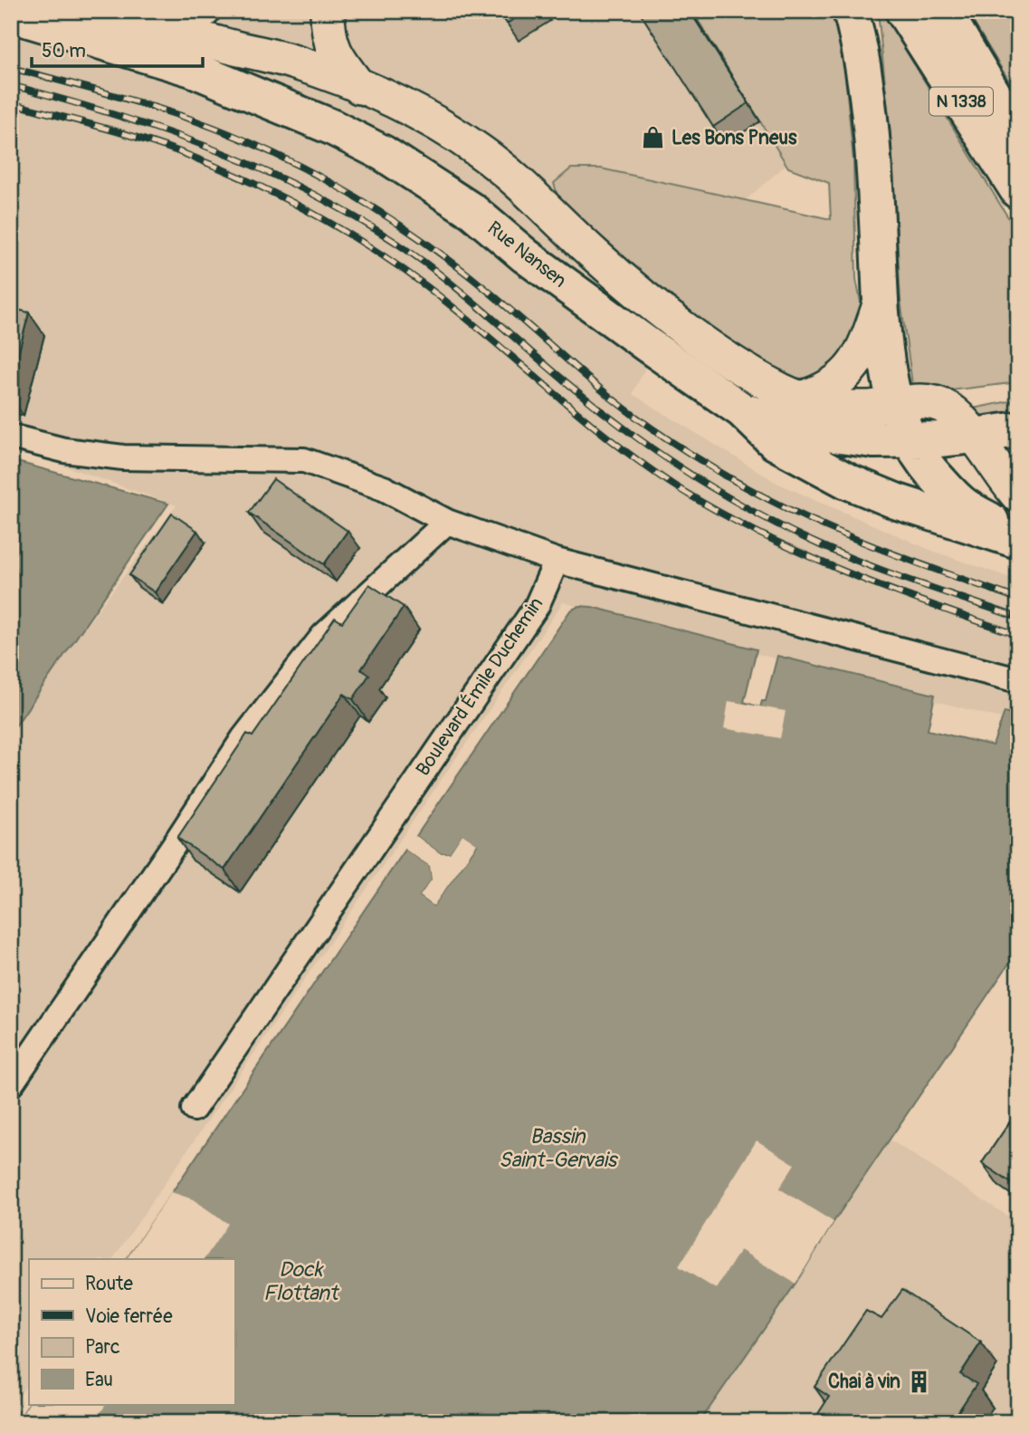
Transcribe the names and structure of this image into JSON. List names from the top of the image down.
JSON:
{
  "streets": {
    "main road": ["N 1338", "Rue Nansen"],
    "street": ["Boulevard Émile Duchemin"]
  },
  "water": ["Bassin Saint-Gervais", "Dock Flottant"],
  "places": {
    "shop": ["Les Bons Pneus"],
    "building": ["Chai à vin"]
  },
  "legend": [
    "Route",
    "Voie ferrée",
    "Parc",
    "Eau"
  ],
  "scale_bar": "50 m"
}
